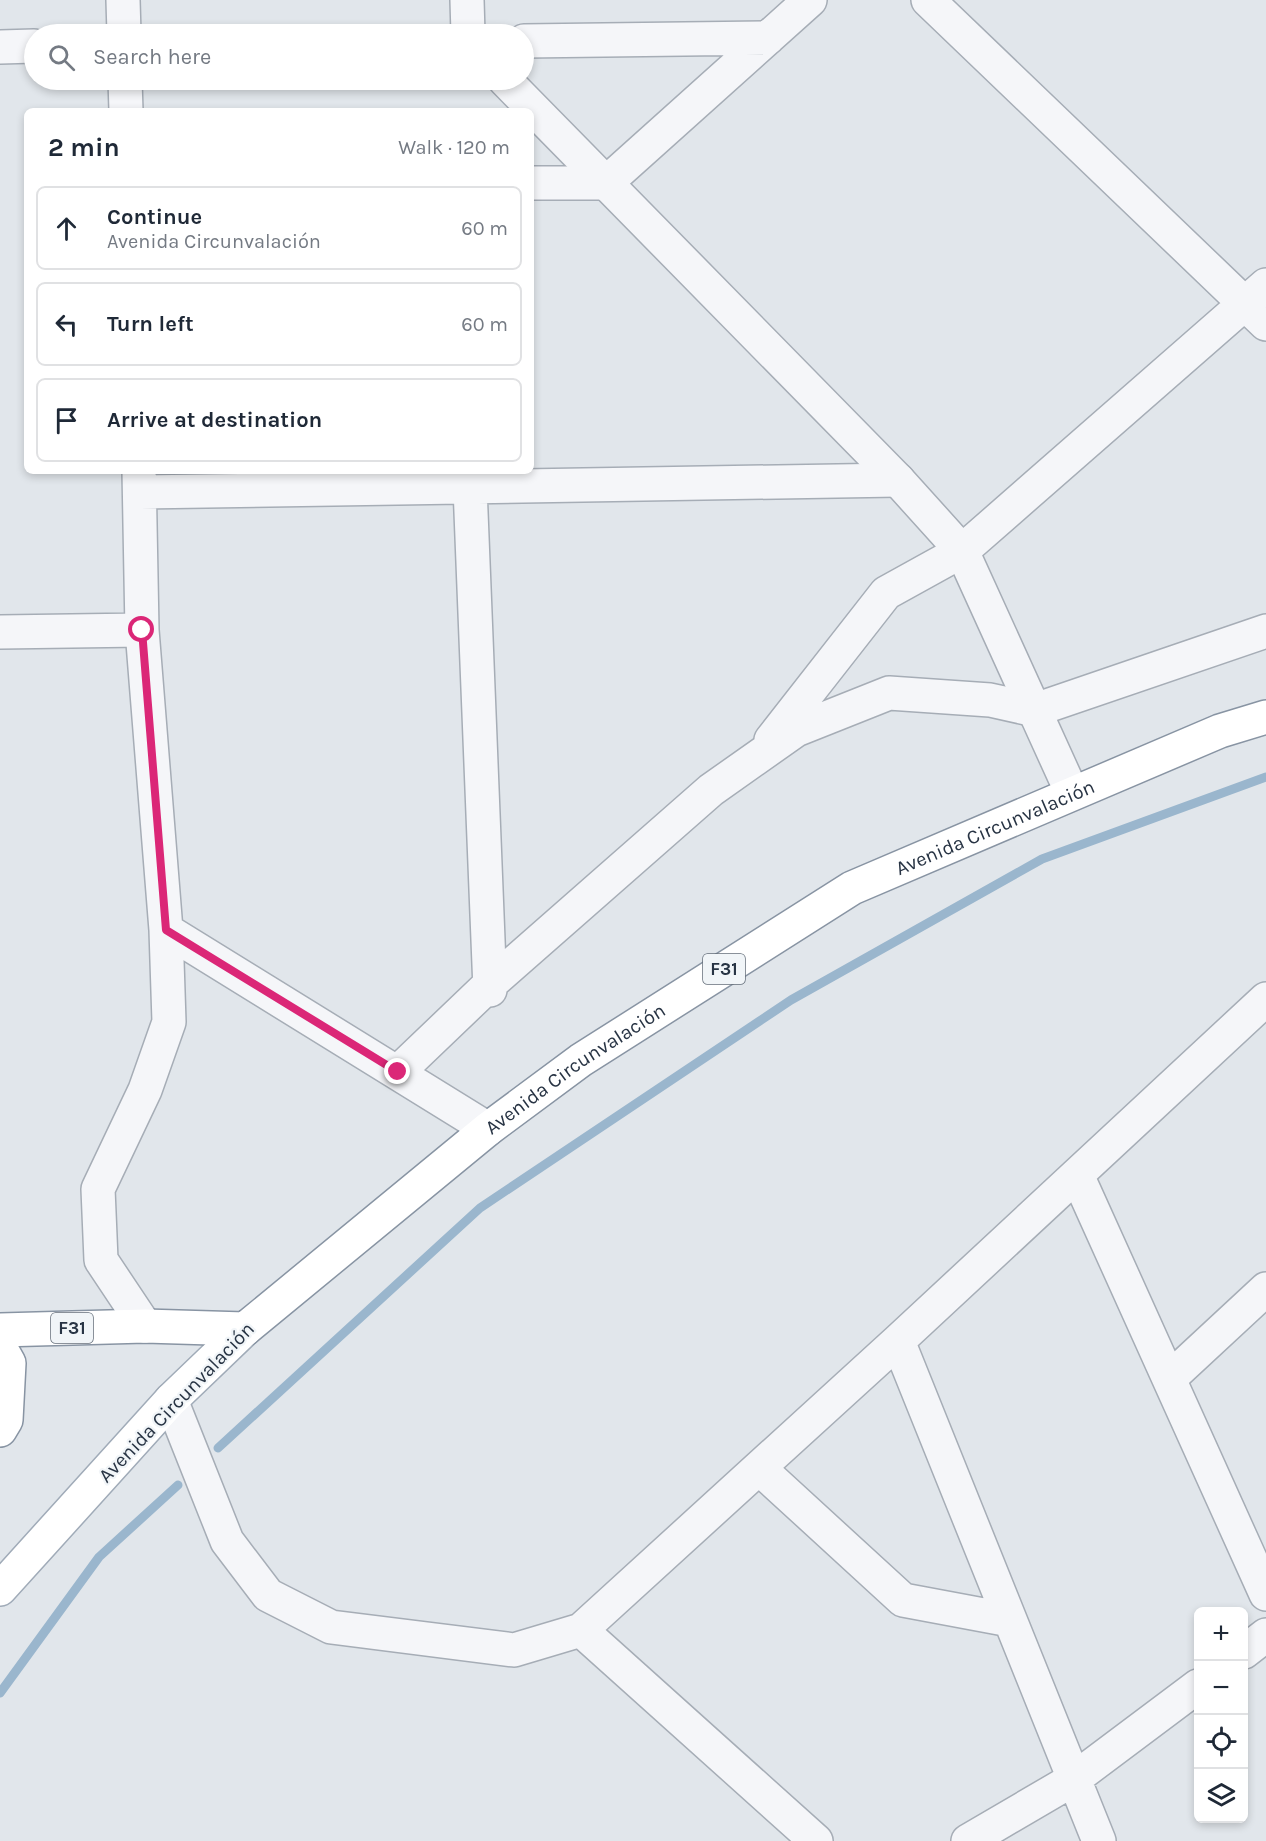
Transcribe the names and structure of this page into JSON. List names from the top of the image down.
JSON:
{
  "streets": {
    "main road": ["Avenida Circunvalación", "F31"]
  },
  "crossings": [
    ["Avenida Circunvalación", "F31"]
  ],
  "page": {
    "search": "Search here",
    "heading": ["2 min", "Walk · 120 m"],
    "list": [
      ["Continue", "Avenida Circunvalación", "60 m"],
      ["Turn left", "60 m"],
      "Arrive at destination"
    ],
    "map_buttons": ["+", "−"]
  }
}
